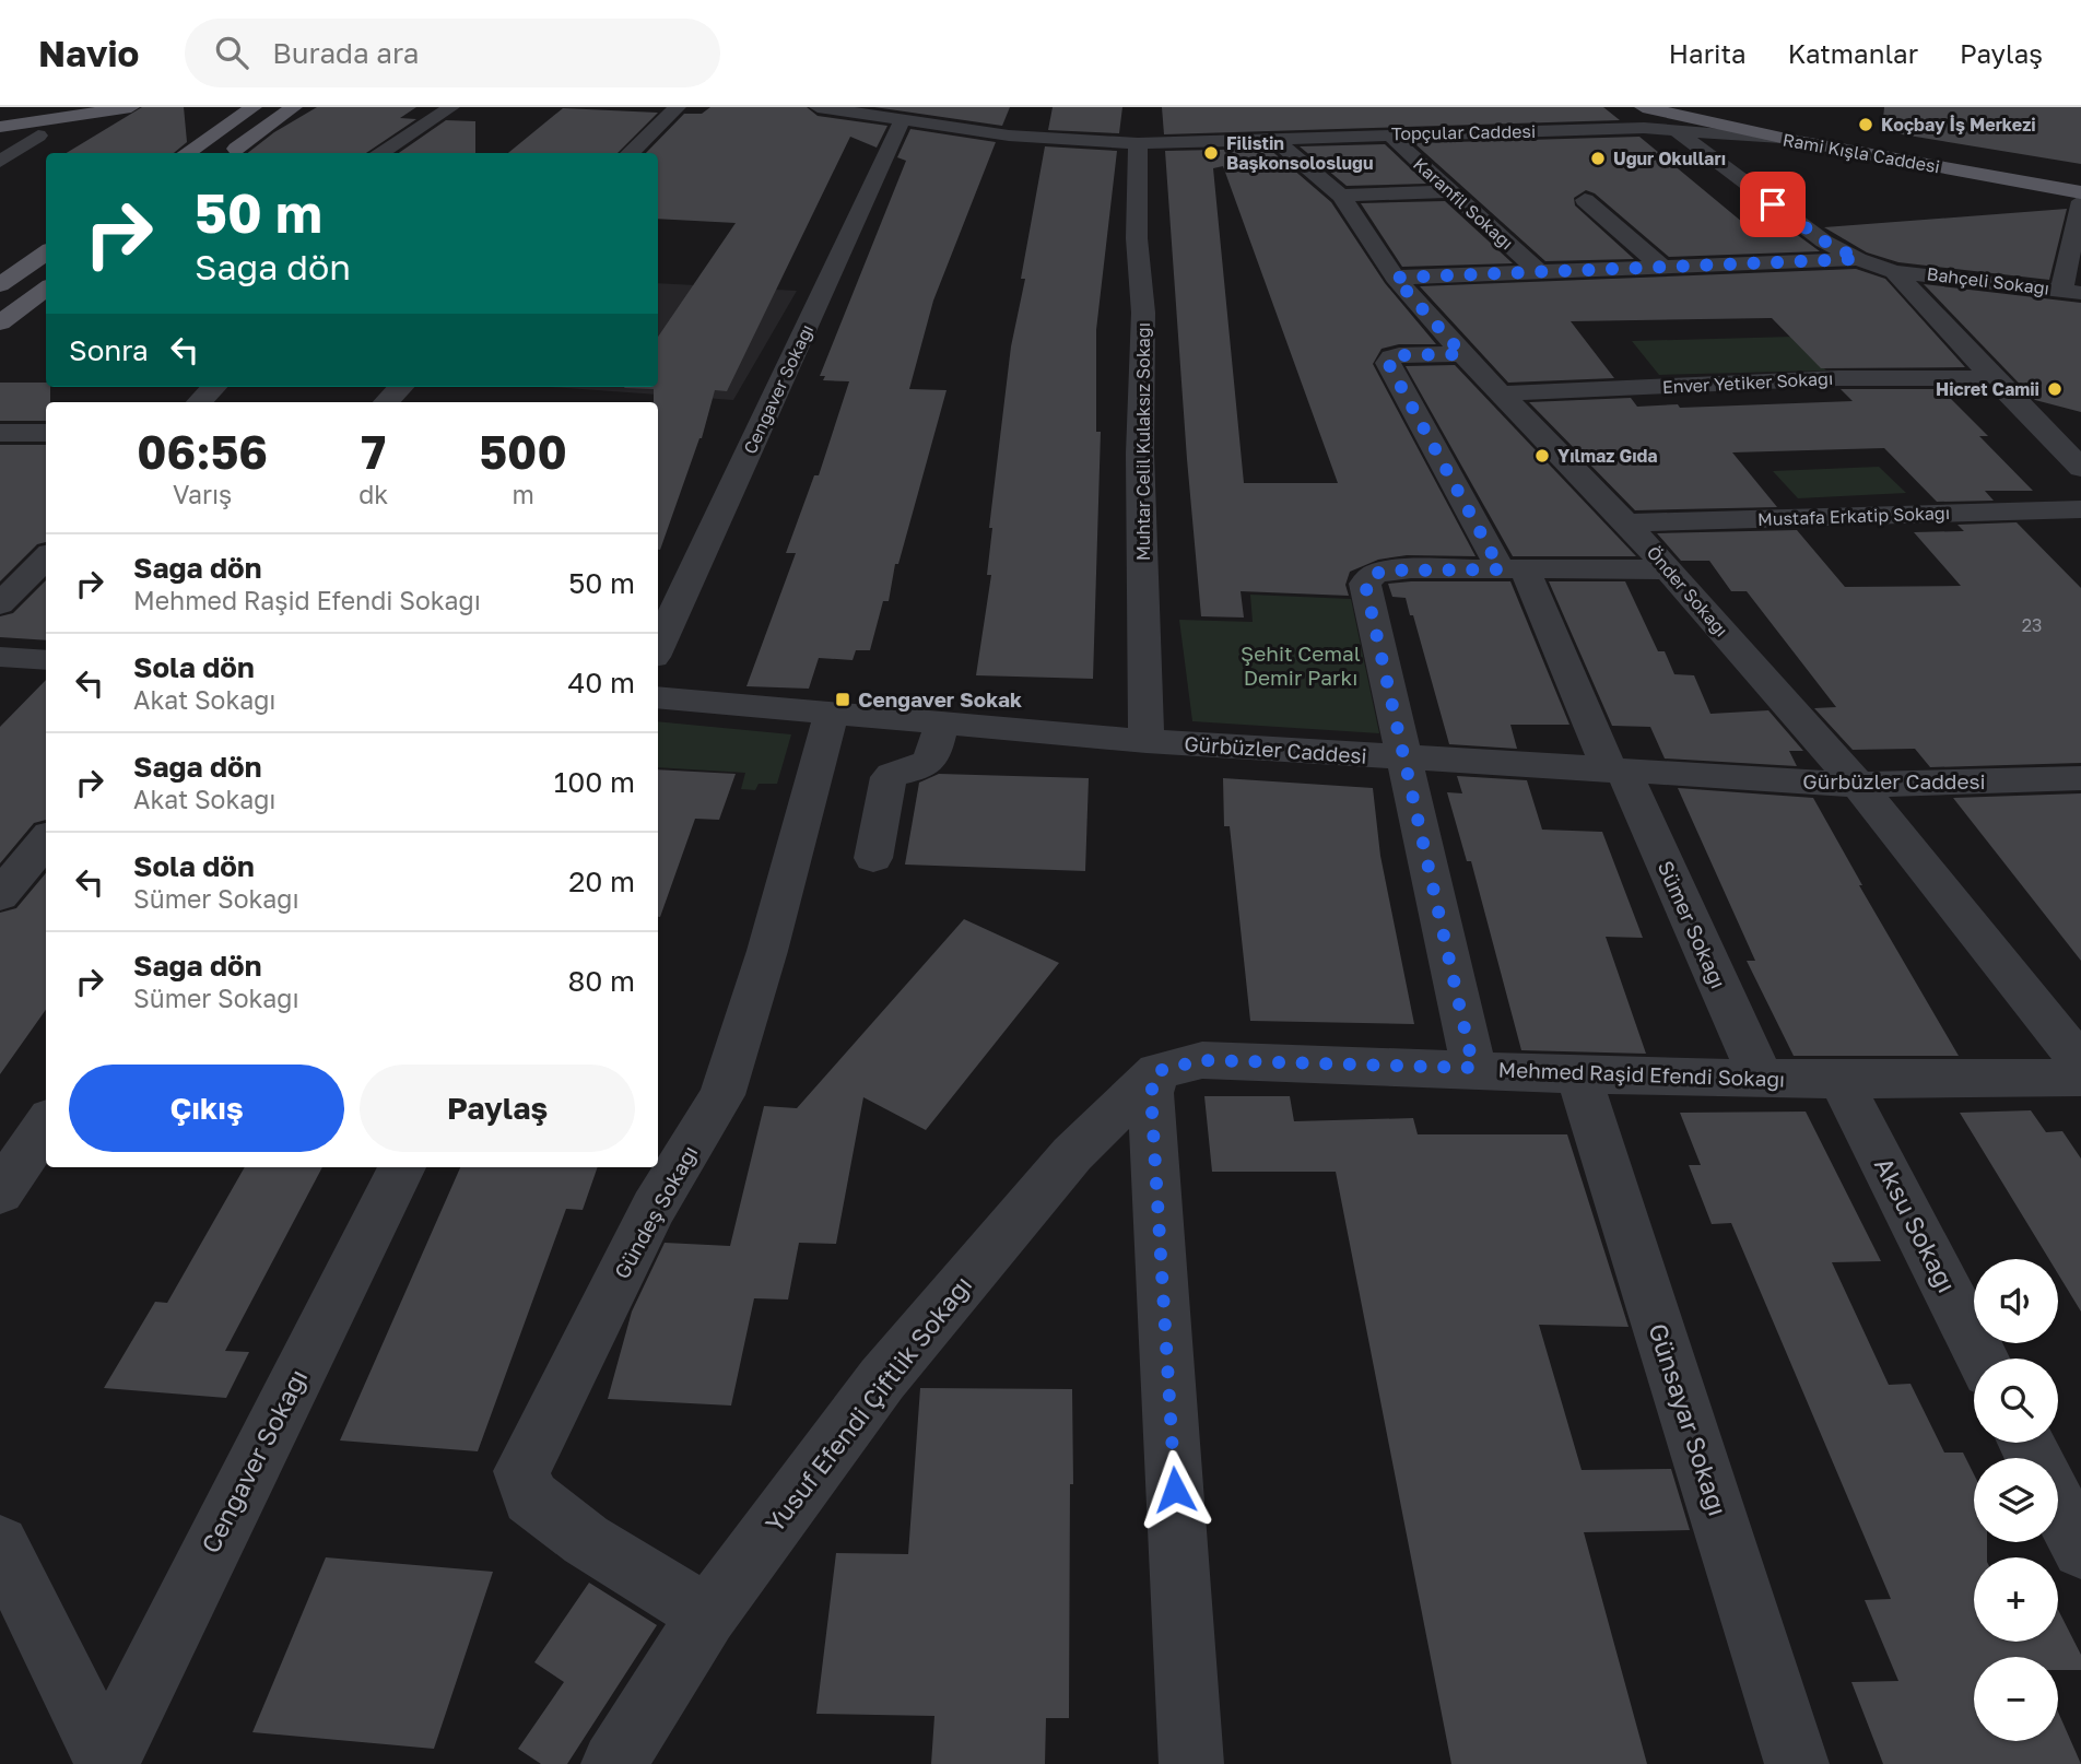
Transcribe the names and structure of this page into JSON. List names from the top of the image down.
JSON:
{
  "streets": {
    "main road": ["Rami Kışla Caddesi"],
    "street": [
      "Topçular Caddesi",
      "Karanfil Sokağı",
      "Bahçeli Sokağı",
      "Enver Yetiker Sokağı",
      "Cengaver Sokağı",
      "Muhtar Celil Kulaksız Sokağı",
      "Mustafa Erkatip Sokağı",
      "Önder Sokağı",
      "Gürbüzler Caddesi",
      "Sümer Sokağı",
      "Mehmed Raşid Efendi Sokağı",
      "Gündeş Sokağı",
      "Aksu Sokağı",
      "Yusuf Efendi Çiftlik Sokağı",
      "Günsayar Sokağı"
    ]
  },
  "crossings": [
    ["Topçular Caddesi", "Rami Kışla Caddesi"],
    ["Topçular Caddesi", "Karanfil Sokağı"],
    ["Topçular Caddesi", "Cengaver Sokağı"],
    ["Topçular Caddesi", "Muhtar Celil Kulaksız Sokağı"],
    ["Topçular Caddesi", "Önder Sokağı"],
    ["Enver Yetiker Sokağı", "Önder Sokağı"],
    ["Muhtar Celil Kulaksız Sokağı", "Gürbüzler Caddesi"],
    ["Mustafa Erkatip Sokağı", "Önder Sokağı"],
    ["Önder Sokağı", "Gürbüzler Caddesi"],
    ["Önder Sokağı", "Sümer Sokağı"],
    ["Gürbüzler Caddesi", "Sümer Sokağı"],
    ["Gürbüzler Caddesi", "Gündeş Sokağı"],
    ["Sümer Sokağı", "Mehmed Raşid Efendi Sokağı"],
    ["Mehmed Raşid Efendi Sokağı", "Aksu Sokağı"],
    ["Mehmed Raşid Efendi Sokağı", "Yusuf Efendi Çiftlik Sokağı"],
    ["Mehmed Raşid Efendi Sokağı", "Günsayar Sokağı"],
    ["Gündeş Sokağı", "Yusuf Efendi Çiftlik Sokağı"]
  ],
  "parks": ["Şehit Cemal Demir Parkı"],
  "places": {
    "other": [
      "Koçbay İş Merkezi",
      "Filistin Başkonsolosluğu",
      "Uğur Okulları",
      "Hicret Camii",
      "Yılmaz Gıda"
    ],
    "transit": ["Cengaver Sokak"]
  },
  "house_numbers": ["23"],
  "page": {
    "header": "Navio",
    "search": "Burada ara",
    "nav": ["Harita", "Katmanlar", "Paylaş"],
    "turn": ["50 m", "Sağa dön"],
    "then": "Sonra",
    "eta": [
      "06:56",
      "Varış",
      "7",
      "dk",
      "500",
      "m"
    ],
    "list": [
      {
        "name": "Sağa dön",
        "note": "Mehmed Raşid Efendi Sokağı",
        "value": "50 m"
      },
      {
        "name": "Sola dön",
        "note": "Akat Sokağı",
        "value": "40 m"
      },
      {
        "name": "Sağa dön",
        "note": "Akat Sokağı",
        "value": "100 m"
      },
      {
        "name": "Sola dön",
        "note": "Sümer Sokağı",
        "value": "20 m"
      },
      {
        "name": "Sağa dön",
        "note": "Sümer Sokağı",
        "value": "80 m"
      }
    ],
    "buttons": ["Çıkış", "Paylaş"],
    "map_buttons": ["+", "−"]
  }
}
